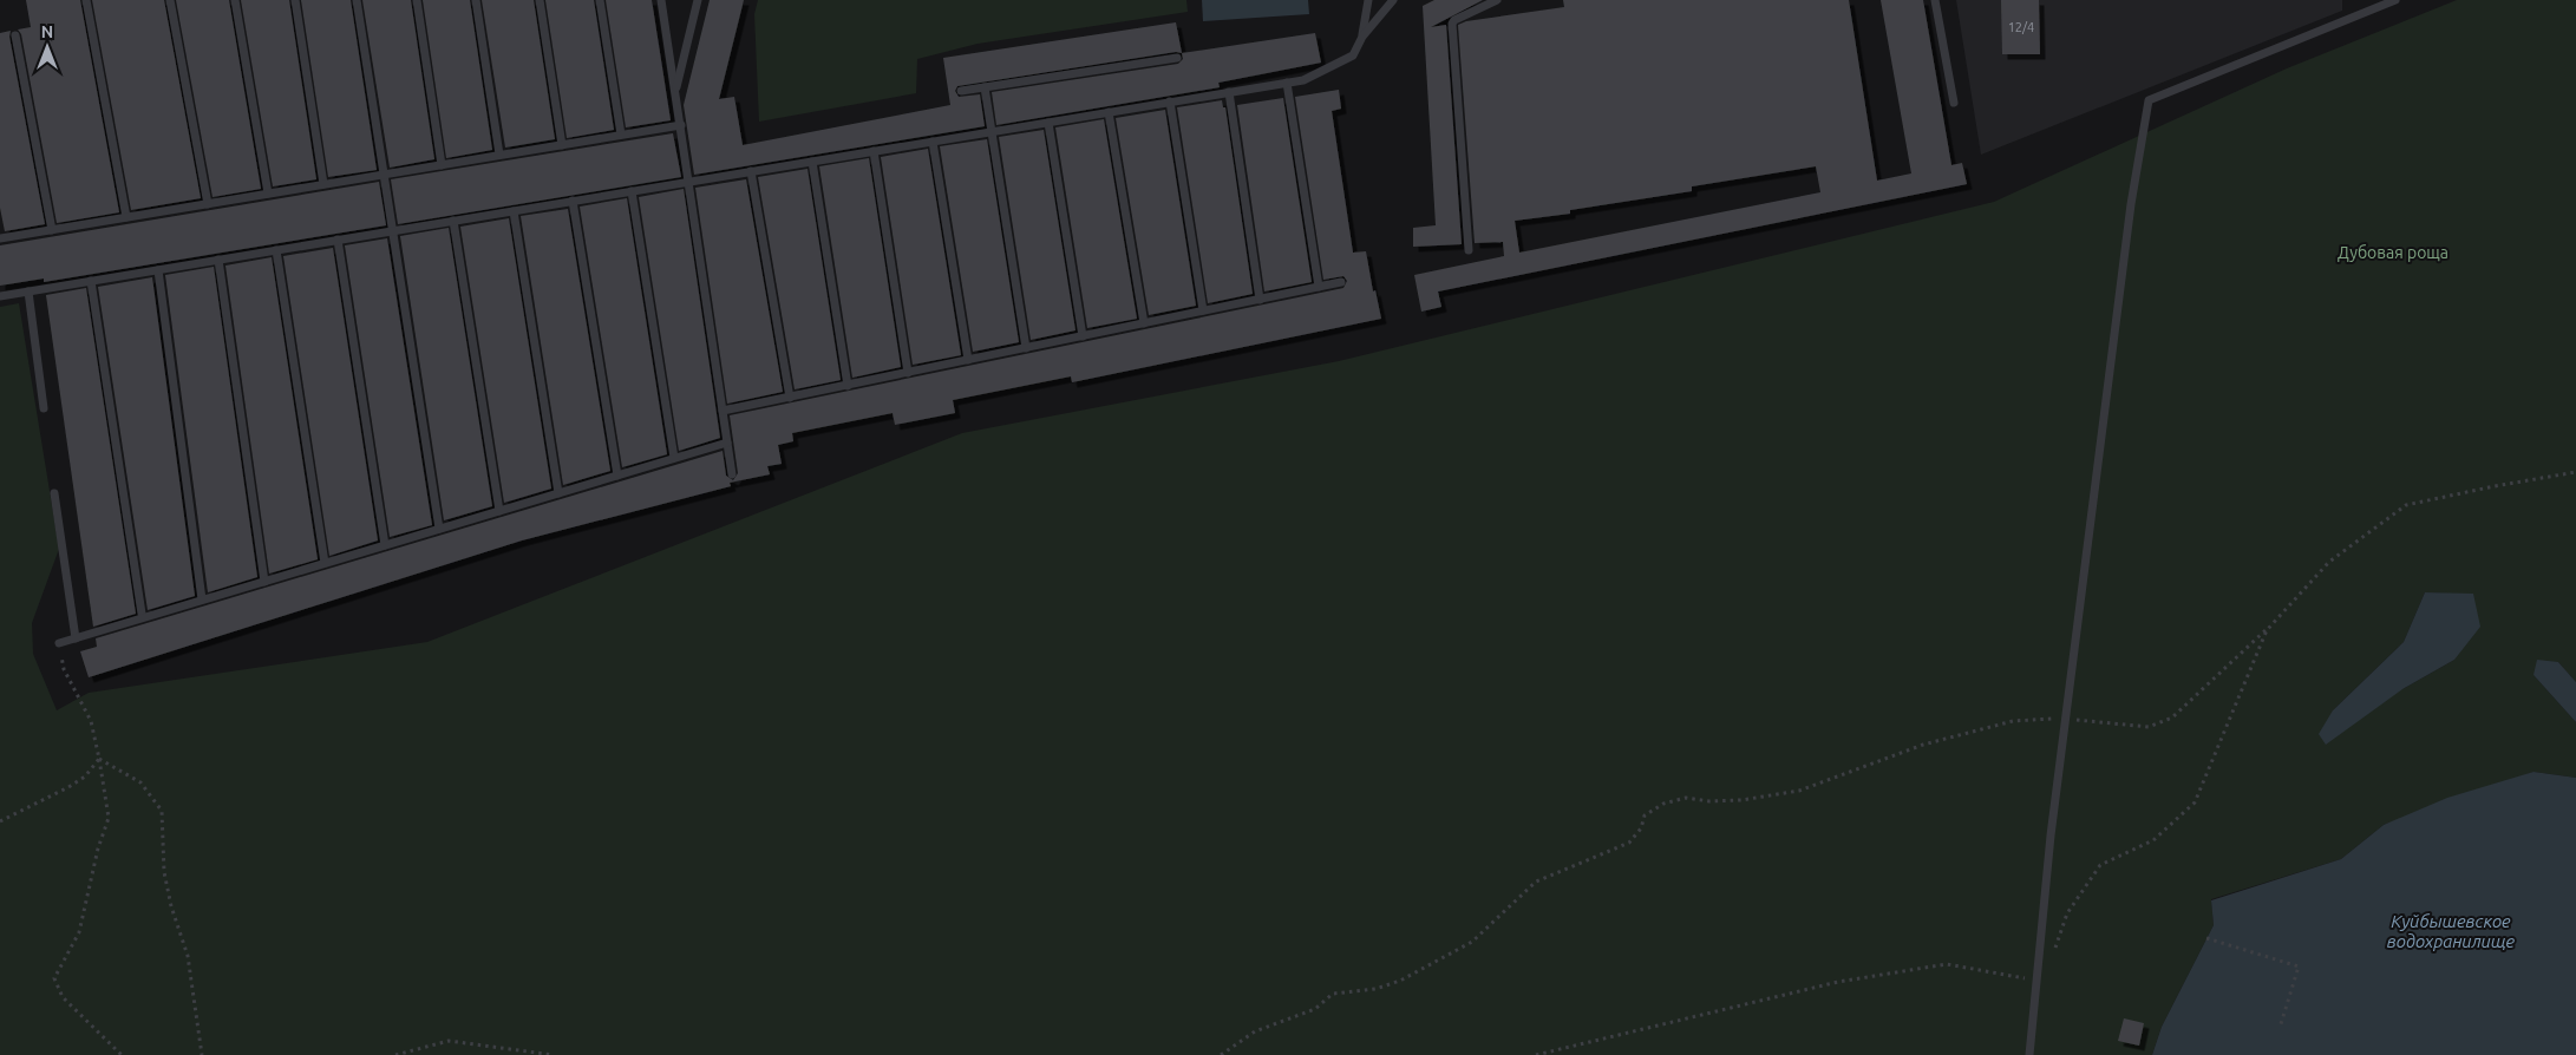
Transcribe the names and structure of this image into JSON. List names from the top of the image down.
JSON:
{
  "water": ["Куйбышевское водохранилище"],
  "parks": ["Дубовая роща"],
  "house_numbers": ["12/4"],
  "north": "top"
}
